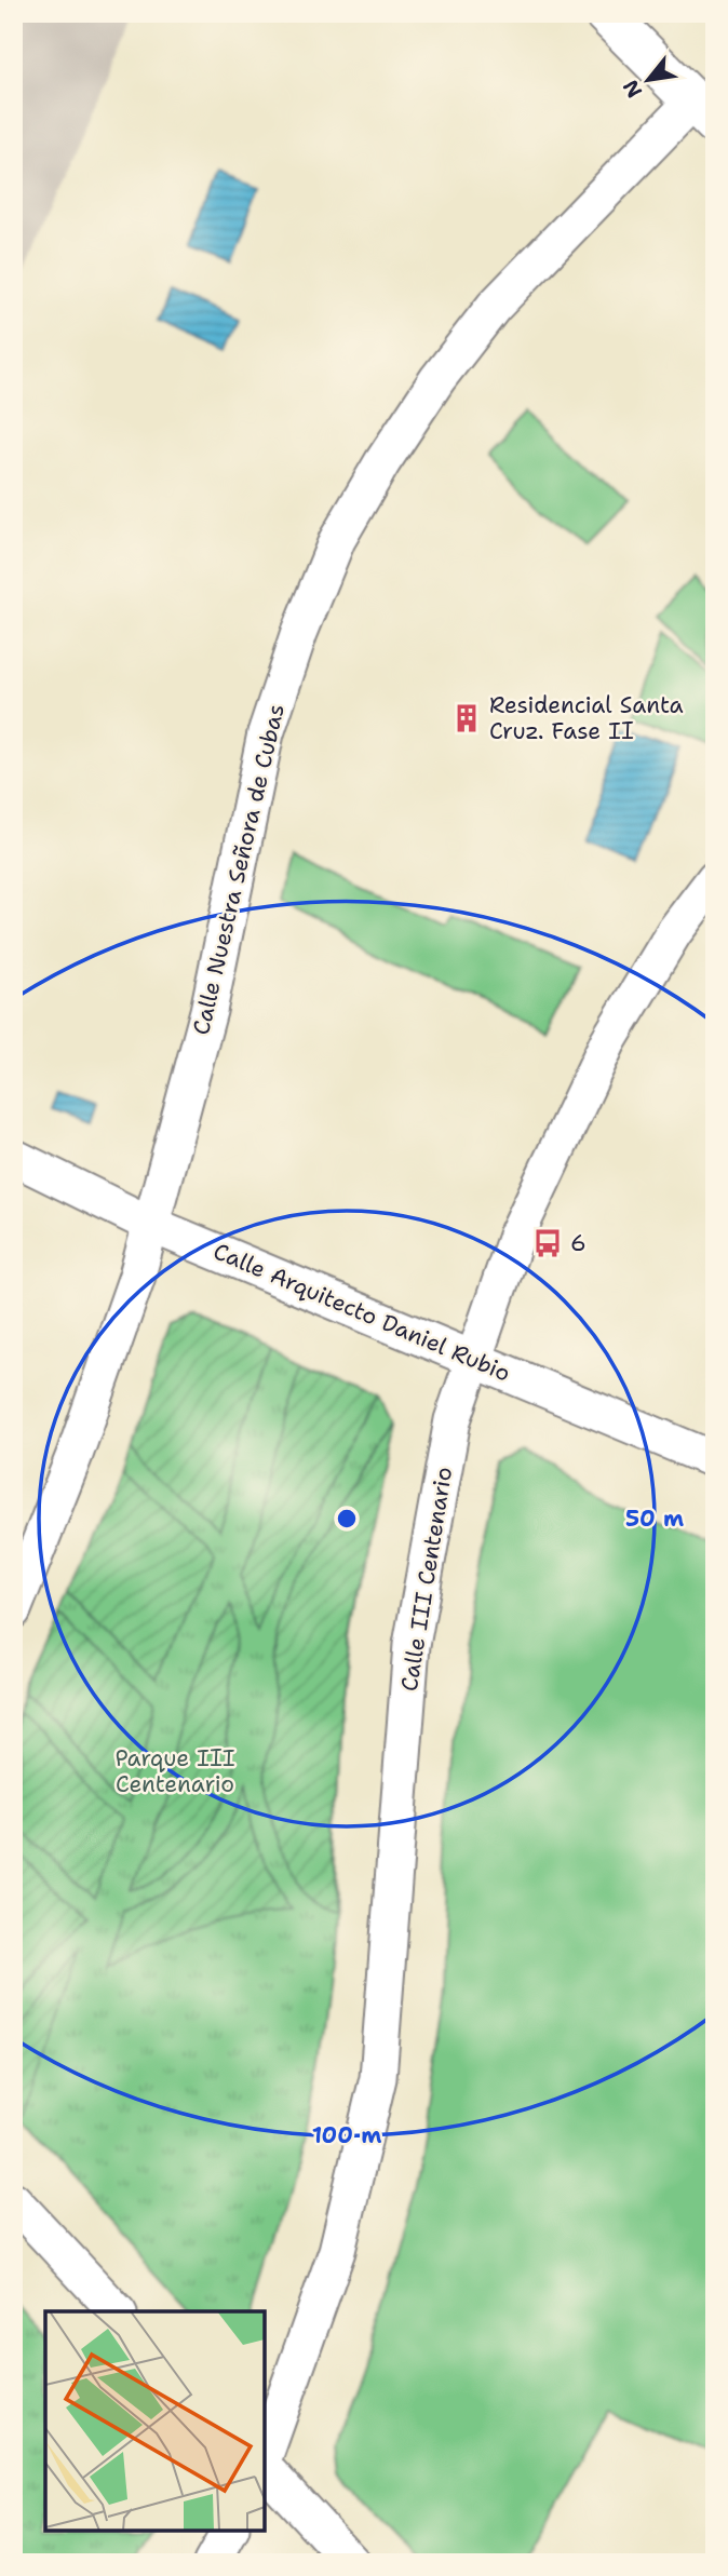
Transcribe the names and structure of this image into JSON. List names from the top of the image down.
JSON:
{
  "streets": {
    "street": ["Calle Nuestra Señora de Cubas", "Calle Arquitecto Daniel Rubio", "Calle III Centenario"]
  },
  "crossings": [
    ["Calle Nuestra Señora de Cubas", "Calle Arquitecto Daniel Rubio"],
    ["Calle Arquitecto Daniel Rubio", "Calle III Centenario"]
  ],
  "parks": ["Parque III Centenario"],
  "places": {
    "building": ["Residencial Santa Cruz. Fase II"],
    "bus stop": ["6"]
  },
  "north": "bottom left",
  "rings": ["50 m", "100 m"]
}
